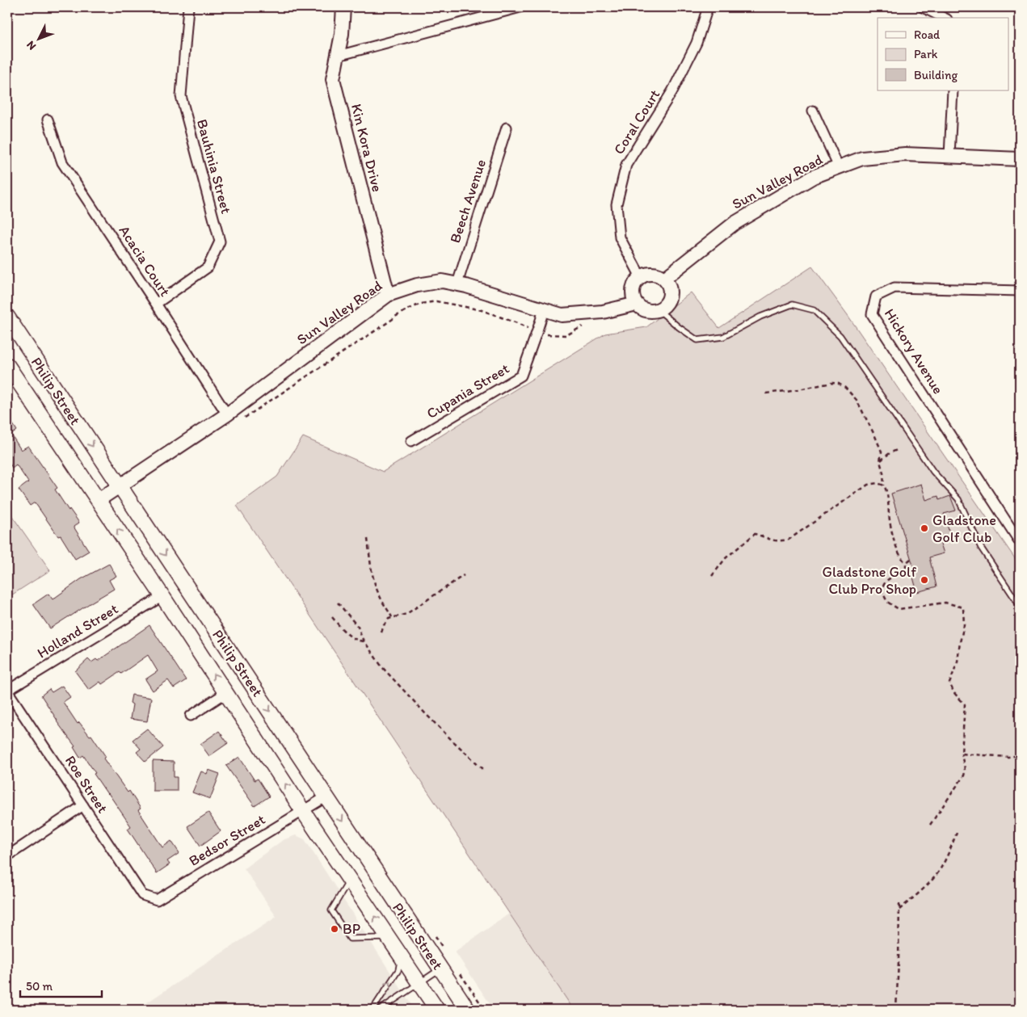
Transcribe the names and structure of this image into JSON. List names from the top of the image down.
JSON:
{
  "streets": {
    "main road": ["Philip Street"],
    "street": [
      "Coral Court",
      "Kin Kora Drive",
      "Bauhinia Street",
      "Sun Valley Road",
      "Beech Avenue",
      "Acacia Court",
      "Hickory Avenue",
      "Cupania Street",
      "Holland Street",
      "Roe Street",
      "Bedsor Street"
    ]
  },
  "crossings": [
    ["Coral Court", "Sun Valley Road"],
    ["Kin Kora Drive", "Sun Valley Road"],
    ["Bauhinia Street", "Acacia Court"],
    ["Sun Valley Road", "Beech Avenue"],
    ["Sun Valley Road", "Acacia Court"],
    ["Sun Valley Road", "Philip Street"],
    ["Sun Valley Road", "Cupania Street"],
    ["Philip Street", "Holland Street"],
    ["Philip Street", "Bedsor Street"],
    ["Holland Street", "Roe Street"],
    ["Roe Street", "Bedsor Street"]
  ],
  "places": ["Gladstone Golf Club", "Gladstone Golf Club Pro Shop", "BP"],
  "legend": ["Road", "Park", "Building"],
  "scale_bar": "50 m",
  "north": "bottom left"
}
